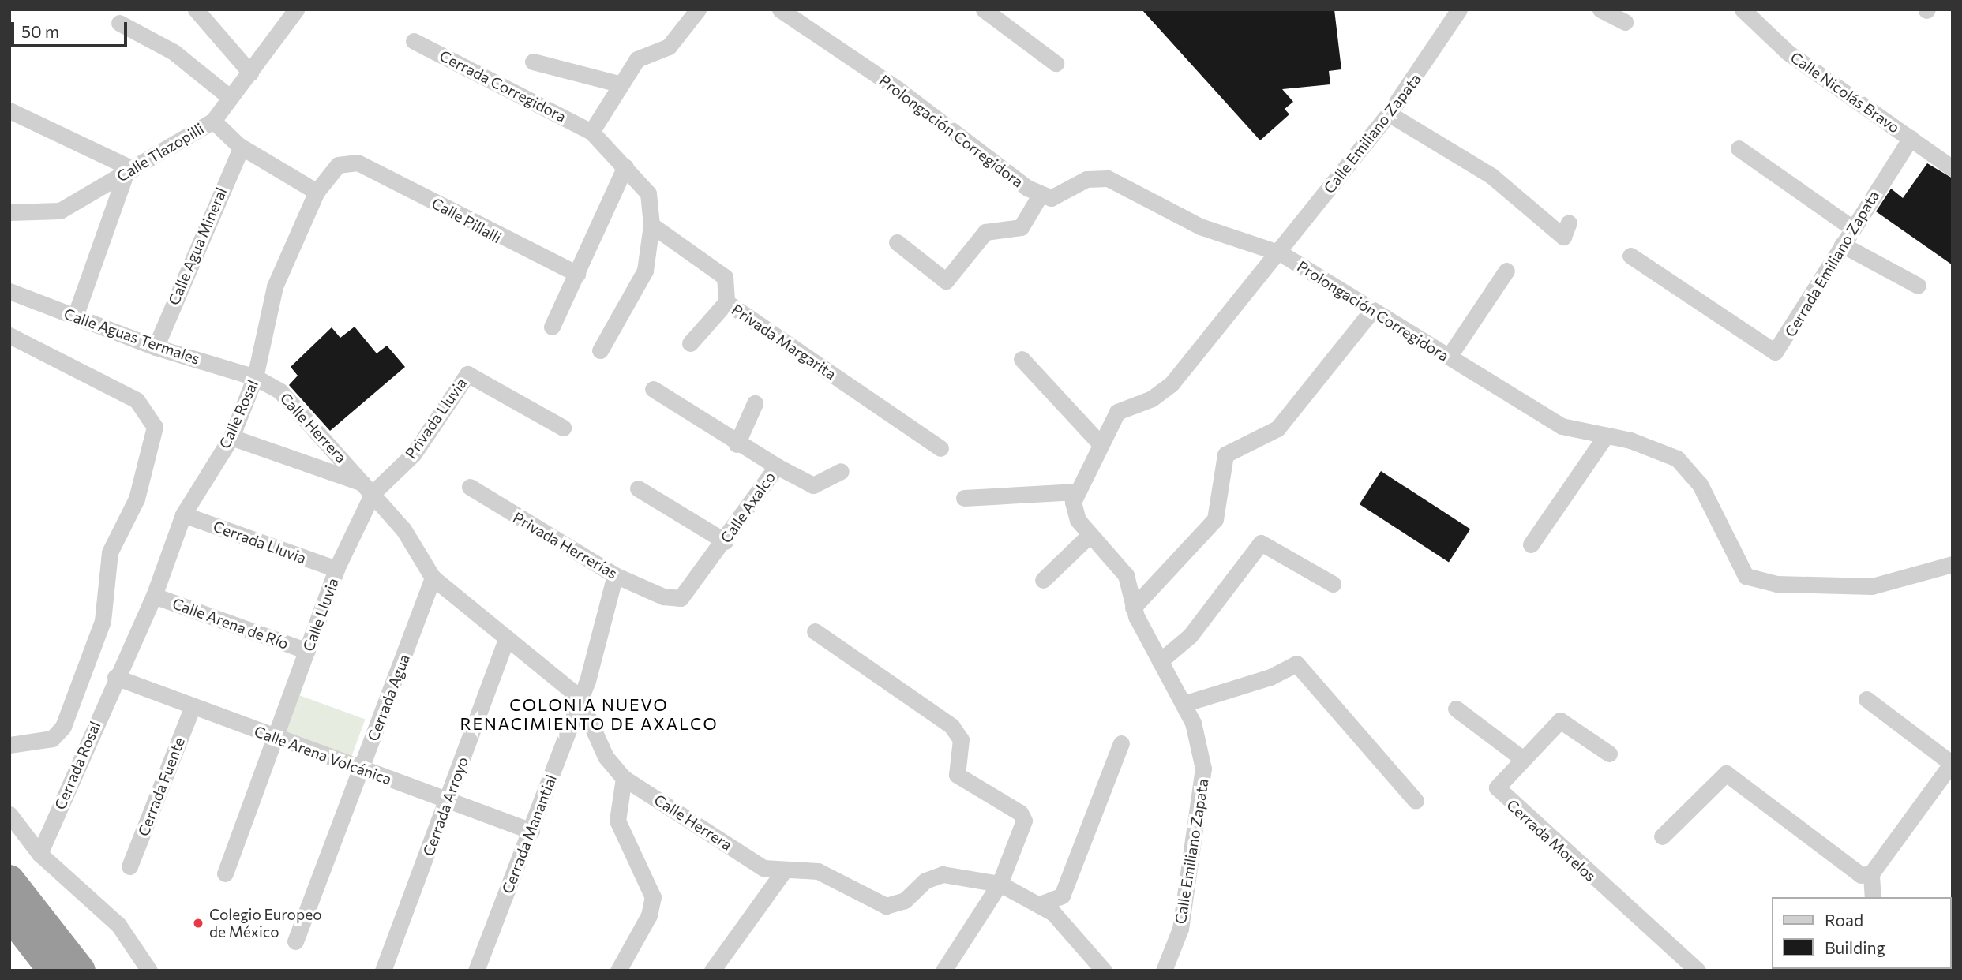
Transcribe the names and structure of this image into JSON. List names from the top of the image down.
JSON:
{
  "streets": {
    "street": [
      "Cerrada Corregidora",
      "Calle Nicolás Bravo",
      "Prolongación Corregidora",
      "Calle Emiliano Zapata",
      "Calle Tlazopilli",
      "Calle Pillalli",
      "Calle Agua Mineral",
      "Cerrada Emiliano Zapata",
      "Calle Aguas Termales",
      "Privada Margarita",
      "Calle Rosal",
      "Privada Lluvia",
      "Calle Herrera",
      "Calle Axalco",
      "Cerrada Lluvia",
      "Privada Herrerías",
      "Calle Lluvia",
      "Calle Arena de Río",
      "Cerrada Agua",
      "Calle Arena Volcánica",
      "Cerrada Rosal",
      "Cerrada Fuente",
      "Cerrada Arroyo",
      "Cerrada Manantial",
      "Cerrada Morelos"
    ]
  },
  "crossings": [
    ["Calle Nicolás Bravo", "Cerrada Emiliano Zapata"],
    ["Prolongación Corregidora", "Calle Emiliano Zapata"],
    ["Calle Pillalli", "Calle Rosal"],
    ["Calle Agua Mineral", "Calle Aguas Termales"],
    ["Calle Aguas Termales", "Calle Rosal"],
    ["Calle Aguas Termales", "Calle Herrera"],
    ["Calle Rosal", "Calle Herrera"],
    ["Calle Rosal", "Cerrada Lluvia"],
    ["Calle Rosal", "Calle Arena de Río"],
    ["Calle Rosal", "Calle Arena Volcánica"],
    ["Calle Rosal", "Cerrada Rosal"],
    ["Privada Lluvia", "Calle Herrera"],
    ["Privada Lluvia", "Calle Lluvia"],
    ["Calle Herrera", "Calle Lluvia"],
    ["Calle Herrera", "Cerrada Agua"],
    ["Calle Herrera", "Cerrada Arroyo"],
    ["Calle Herrera", "Cerrada Manantial"],
    ["Calle Axalco", "Privada Herrerías"],
    ["Cerrada Lluvia", "Calle Lluvia"],
    ["Privada Herrerías", "Cerrada Manantial"],
    ["Calle Lluvia", "Calle Arena de Río"],
    ["Calle Lluvia", "Calle Arena Volcánica"],
    ["Cerrada Agua", "Calle Arena Volcánica"],
    ["Calle Arena Volcánica", "Cerrada Rosal"],
    ["Calle Arena Volcánica", "Cerrada Fuente"],
    ["Calle Arena Volcánica", "Cerrada Arroyo"],
    ["Calle Arena Volcánica", "Cerrada Manantial"]
  ],
  "districts": ["COLONIA NUEVO RENACIMIENTO DE AXALCO"],
  "places": ["Colegio Europeo de México"],
  "legend": ["Road", "Building"],
  "scale_bar": "50 m"
}
